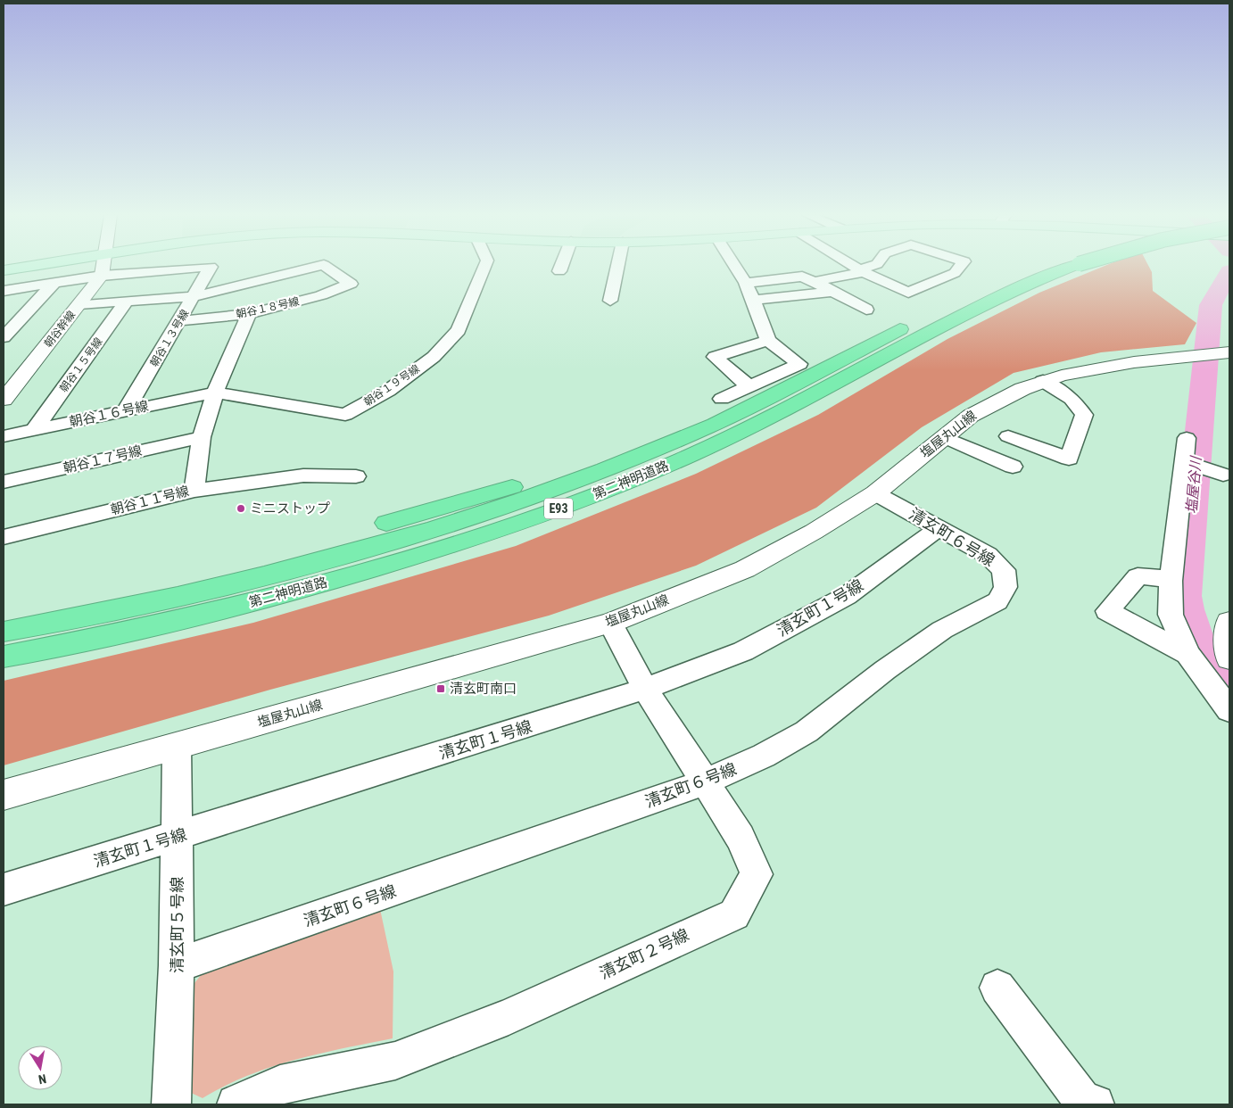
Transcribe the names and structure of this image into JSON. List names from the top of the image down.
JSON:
{
  "streets": {
    "highway": ["第二神明道路", "E93"],
    "street": [
      "朝谷１８号線",
      "朝谷幹線",
      "朝谷１３号線",
      "朝谷１５号線",
      "朝谷１９号線",
      "朝谷１６号線",
      "塩屋丸山線",
      "朝谷１７号線",
      "朝谷１１号線",
      "清玄町６号線",
      "清玄町１号線",
      "清玄町５号線",
      "清玄町２号線"
    ]
  },
  "crossings": [
    ["朝谷１８号線", "朝谷１３号線"],
    ["朝谷１８号線", "朝谷１１号線"],
    ["朝谷幹線", "朝谷１３号線"],
    ["朝谷１３号線", "朝谷１６号線"],
    ["朝谷１５号線", "朝谷１６号線"],
    ["朝谷１９号線", "朝谷１６号線"],
    ["朝谷１９号線", "朝谷１１号線"],
    ["朝谷１６号線", "朝谷１１号線"],
    ["塩屋丸山線", "清玄町６号線"],
    ["塩屋丸山線", "清玄町５号線"],
    ["塩屋丸山線", "清玄町２号線"],
    ["朝谷１７号線", "朝谷１１号線"],
    ["清玄町６号線", "清玄町１号線"],
    ["清玄町６号線", "清玄町５号線"],
    ["清玄町６号線", "清玄町２号線"],
    ["清玄町１号線", "清玄町５号線"],
    ["清玄町１号線", "清玄町２号線"]
  ],
  "water": ["塩屋谷川"],
  "places": {
    "other": ["ミニストップ"],
    "transit": ["清玄町南口"]
  },
  "north": "bottom"
}
